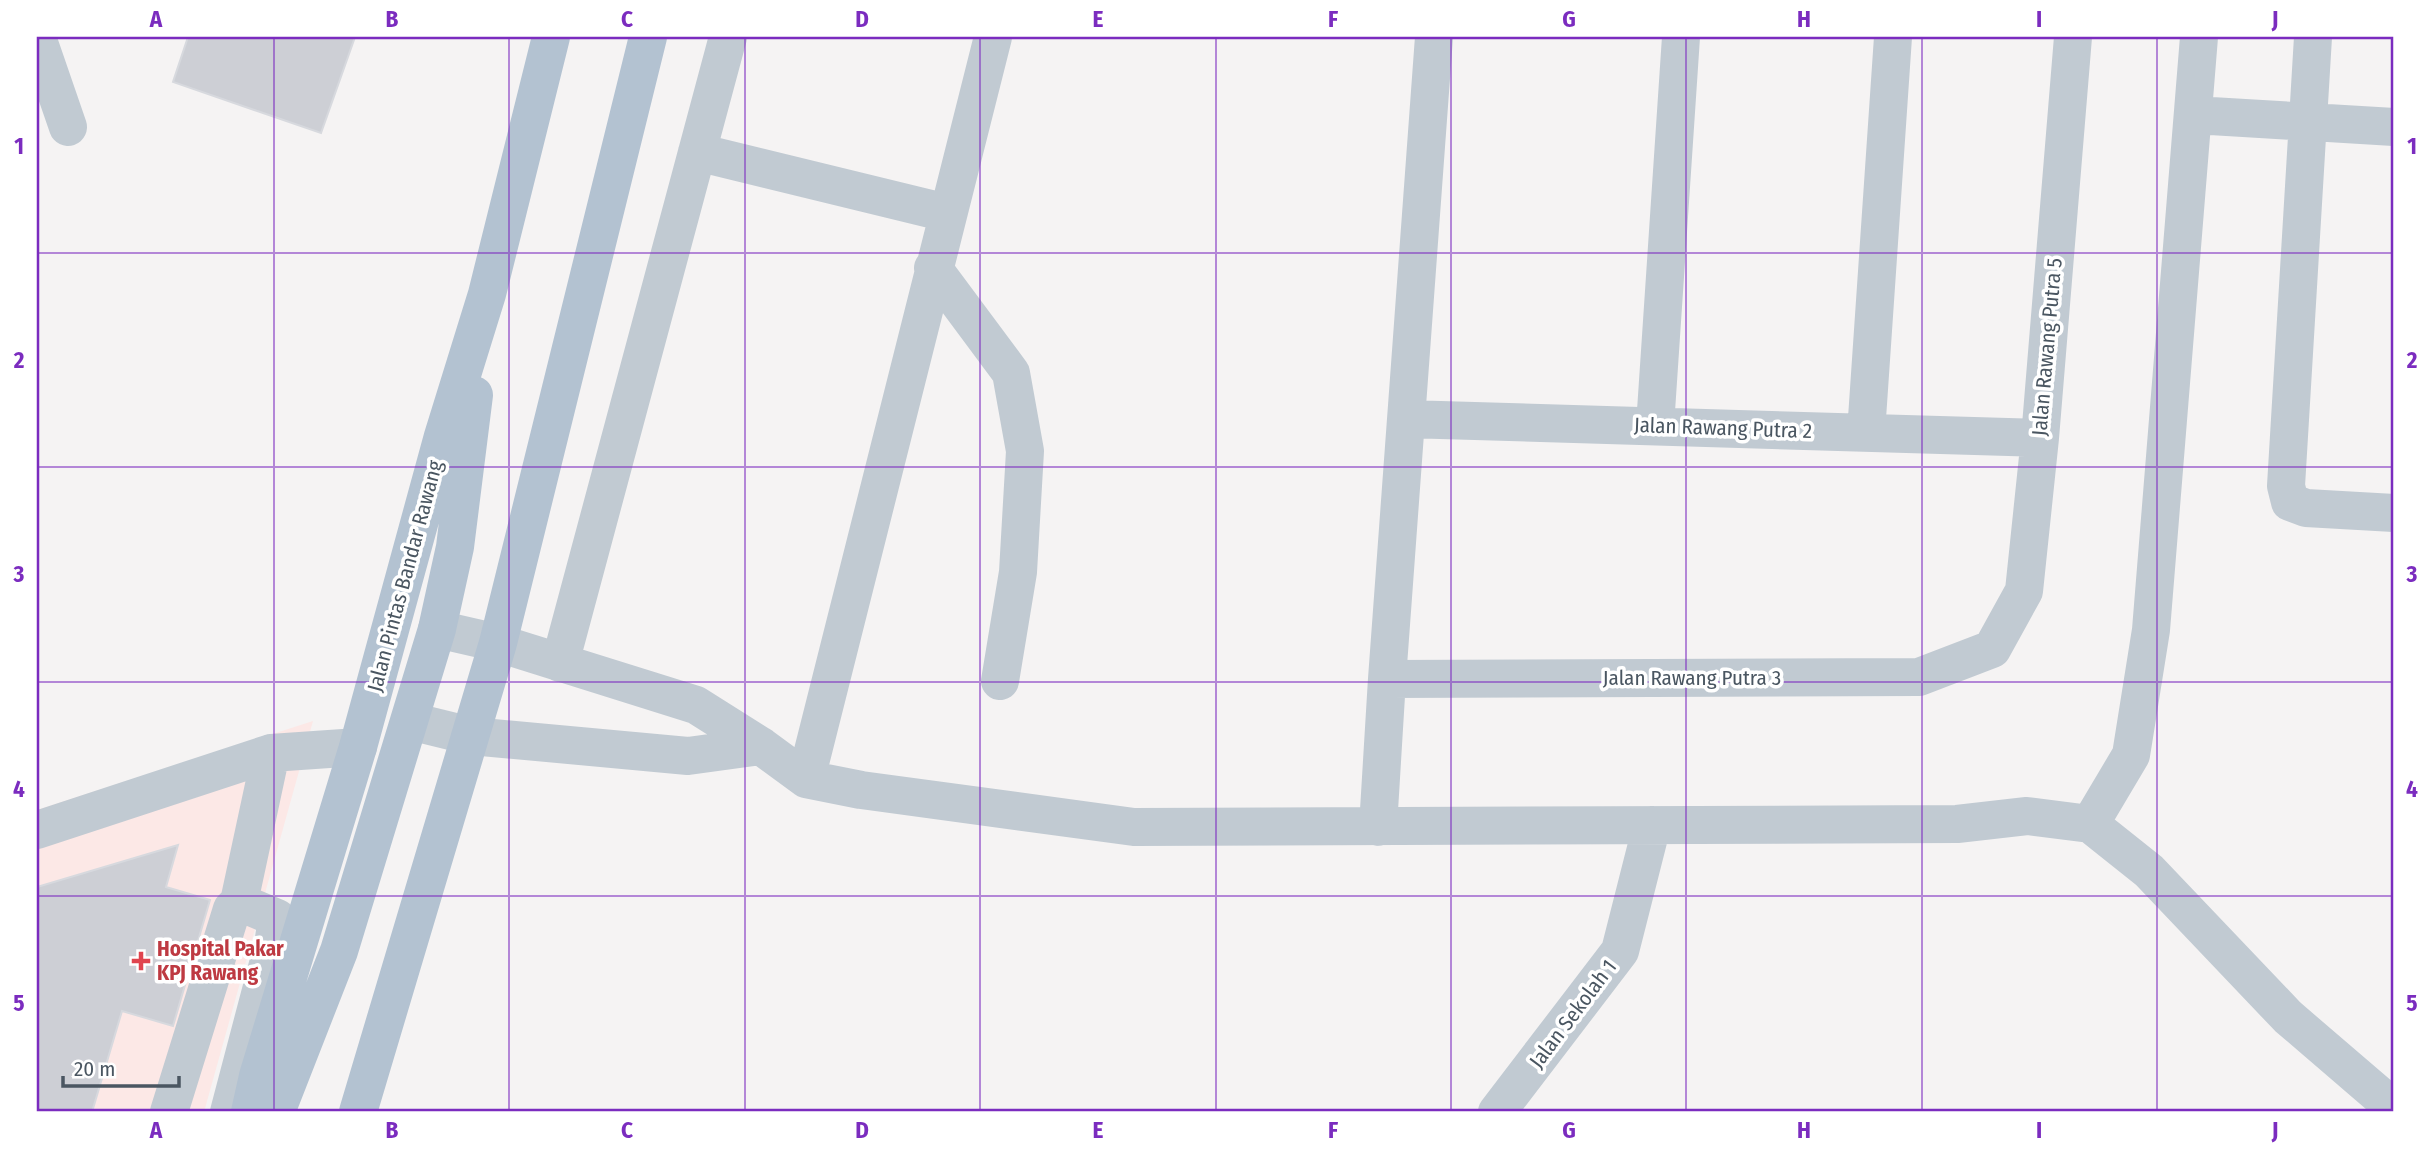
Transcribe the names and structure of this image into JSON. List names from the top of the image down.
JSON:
{
  "streets": {
    "main road": ["Jalan Pintas Bandar Rawang"],
    "street": [
      "Jalan Rawang Putra 5",
      "Jalan Rawang Putra 2",
      "Jalan Rawang Putra 3",
      "Jalan Sekolah 1"
    ]
  },
  "crossings": [
    ["Jalan Rawang Putra 5", "Jalan Rawang Putra 2"],
    ["Jalan Rawang Putra 5", "Jalan Rawang Putra 3"]
  ],
  "places": {
    "health": ["Hospital Pakar KPJ Rawang"]
  },
  "scale_bar": "20 m",
  "grid": {
    "columns": [
      "A",
      "B",
      "C",
      "D",
      "E",
      "F",
      "G",
      "H",
      "I",
      "J"
    ],
    "rows": [
      "1",
      "2",
      "3",
      "4",
      "5"
    ]
  }
}
